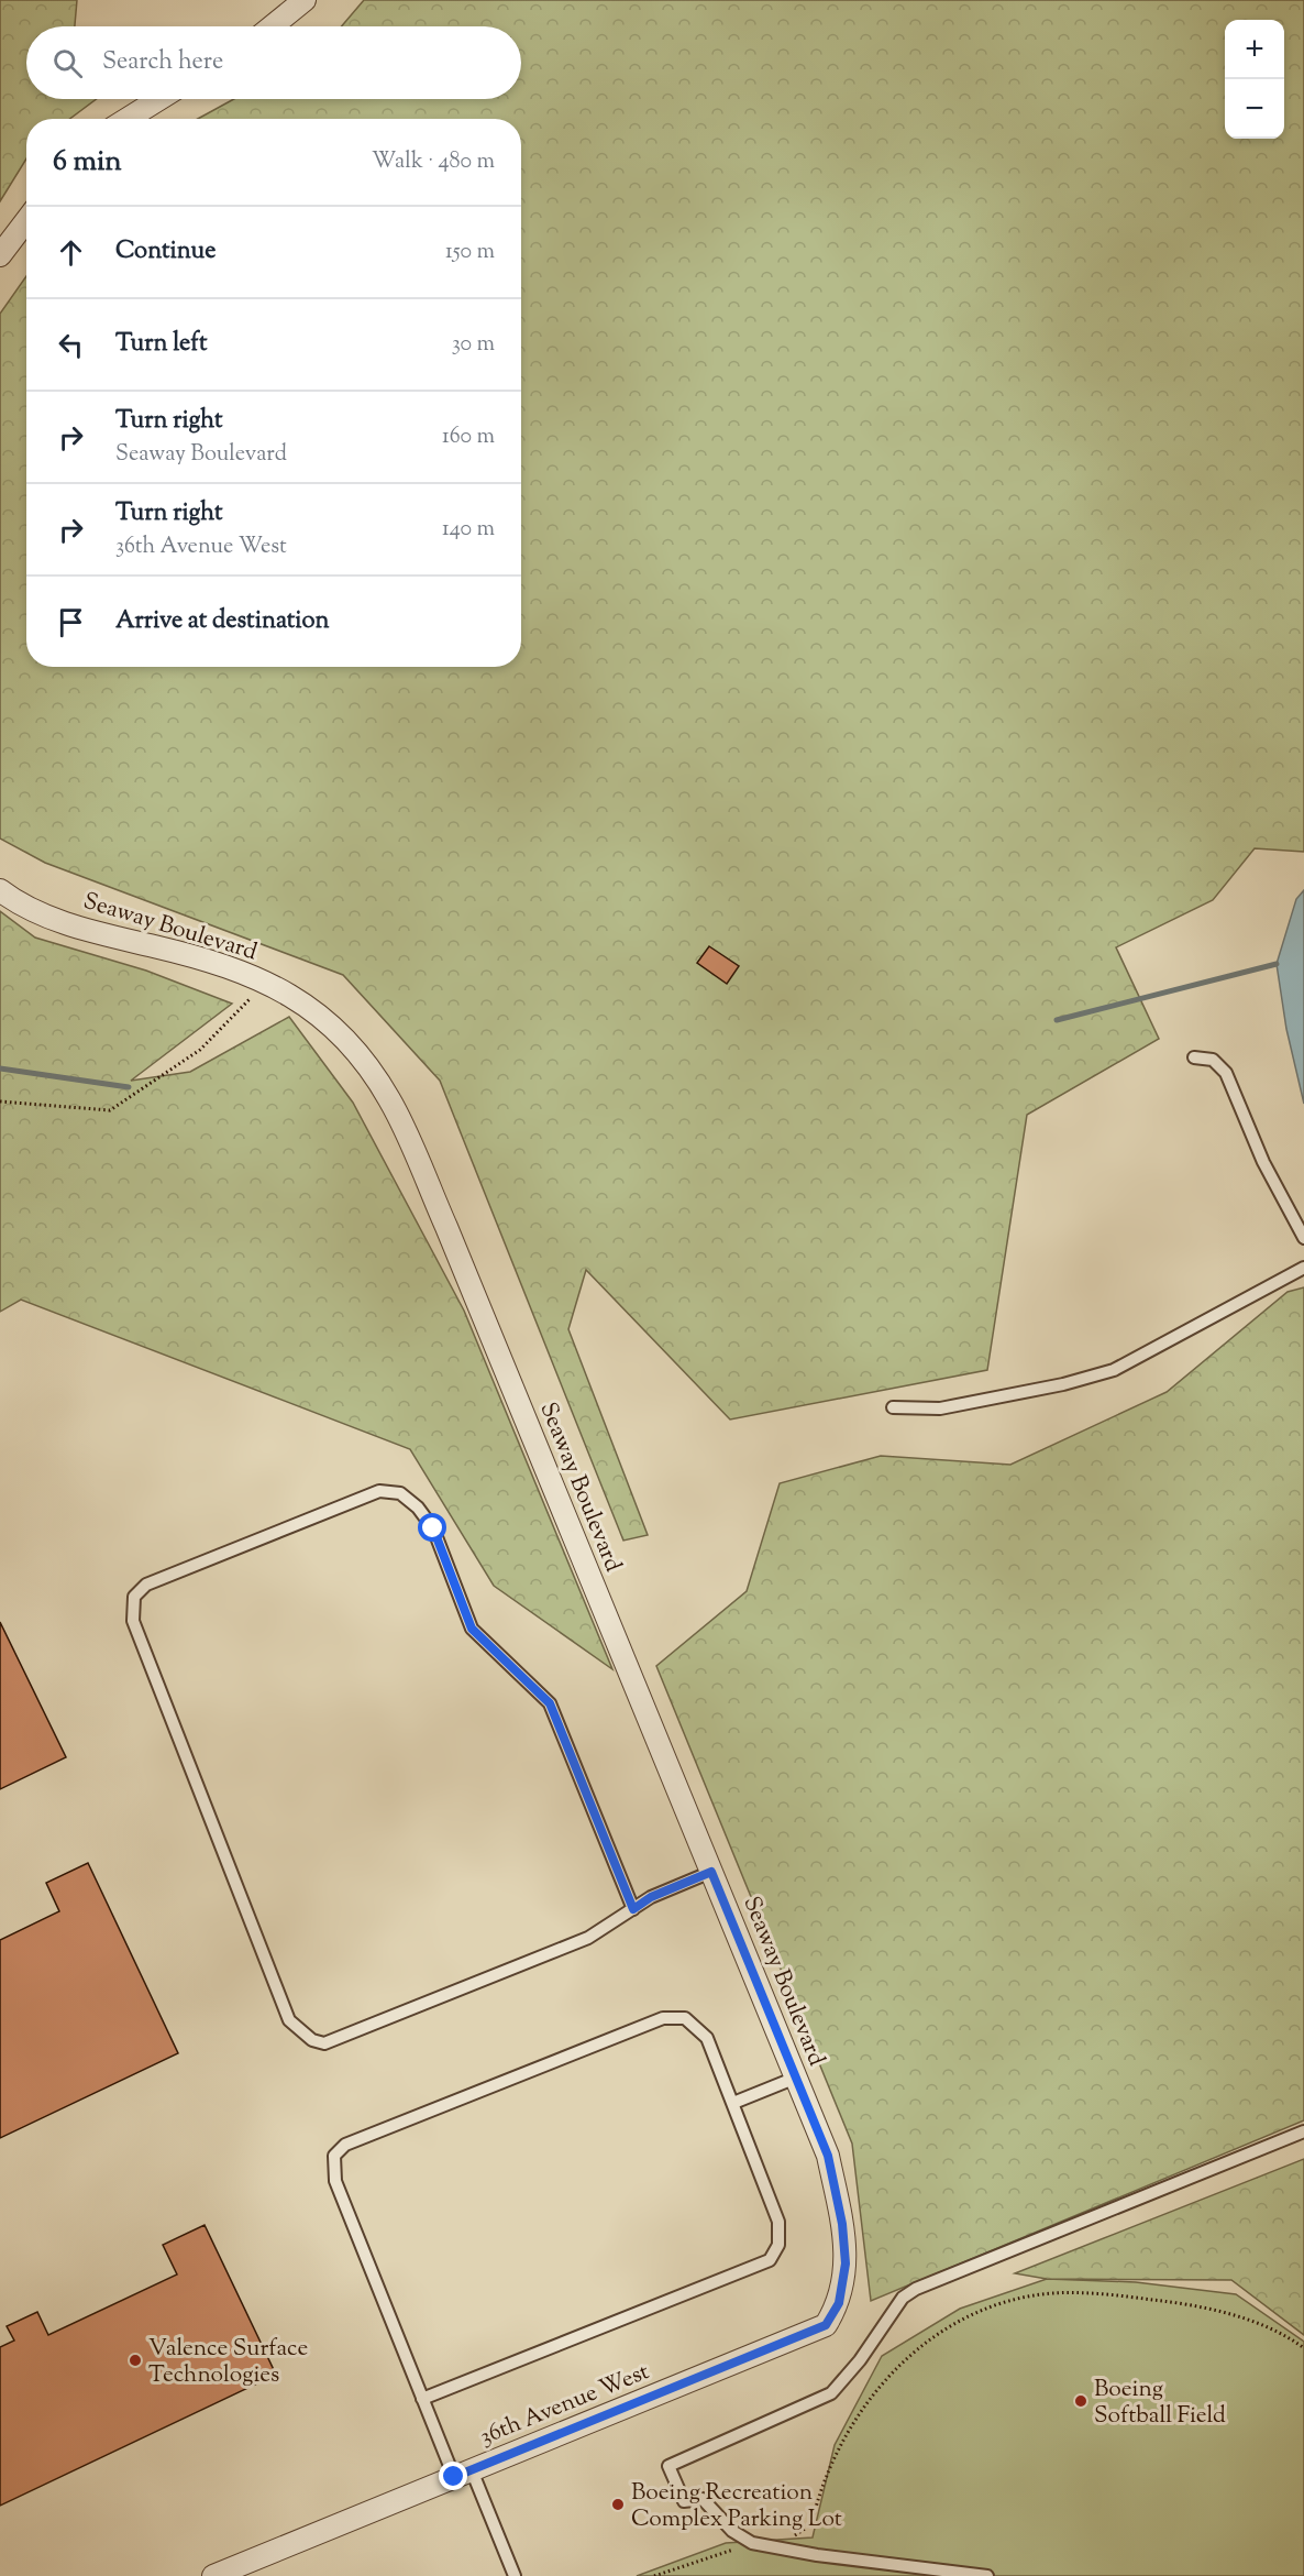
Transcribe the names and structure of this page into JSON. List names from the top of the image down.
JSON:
{
  "streets": {
    "street": ["Seaway Boulevard", "36th Avenue West"]
  },
  "crossings": [
    ["Seaway Boulevard", "36th Avenue West"]
  ],
  "places": ["Valence Surface Technologies", "Boeing Softball Field", "Boeing Recreation Complex Parking Lot"],
  "page": {
    "map_buttons": ["+", "−"],
    "search": "Search here",
    "heading": ["6 min", "Walk · 480 m"],
    "list": [
      ["Continue", "150 m"],
      ["Turn left", "30 m"],
      ["Turn right", "Seaway Boulevard", "160 m"],
      ["Turn right", "36th Avenue West", "140 m"],
      "Arrive at destination"
    ]
  }
}
